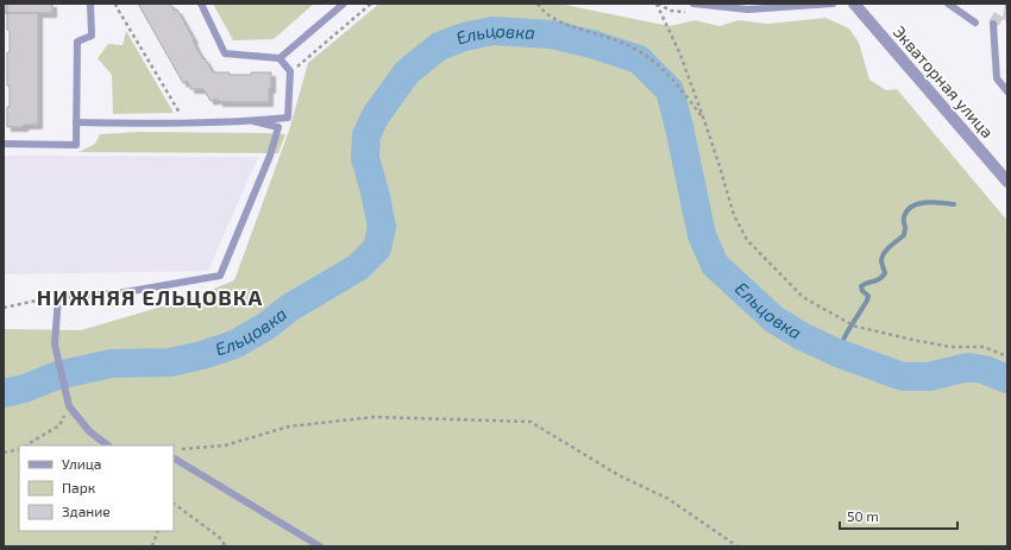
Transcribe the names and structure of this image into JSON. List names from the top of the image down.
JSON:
{
  "streets": {
    "street": ["Экваторная улица"]
  },
  "districts": ["НИЖНЯЯ ЕЛЬЦОВКА"],
  "water": ["Ельцовка"],
  "legend": ["Улица", "Парк", "Здание"],
  "scale_bar": "50 m"
}
